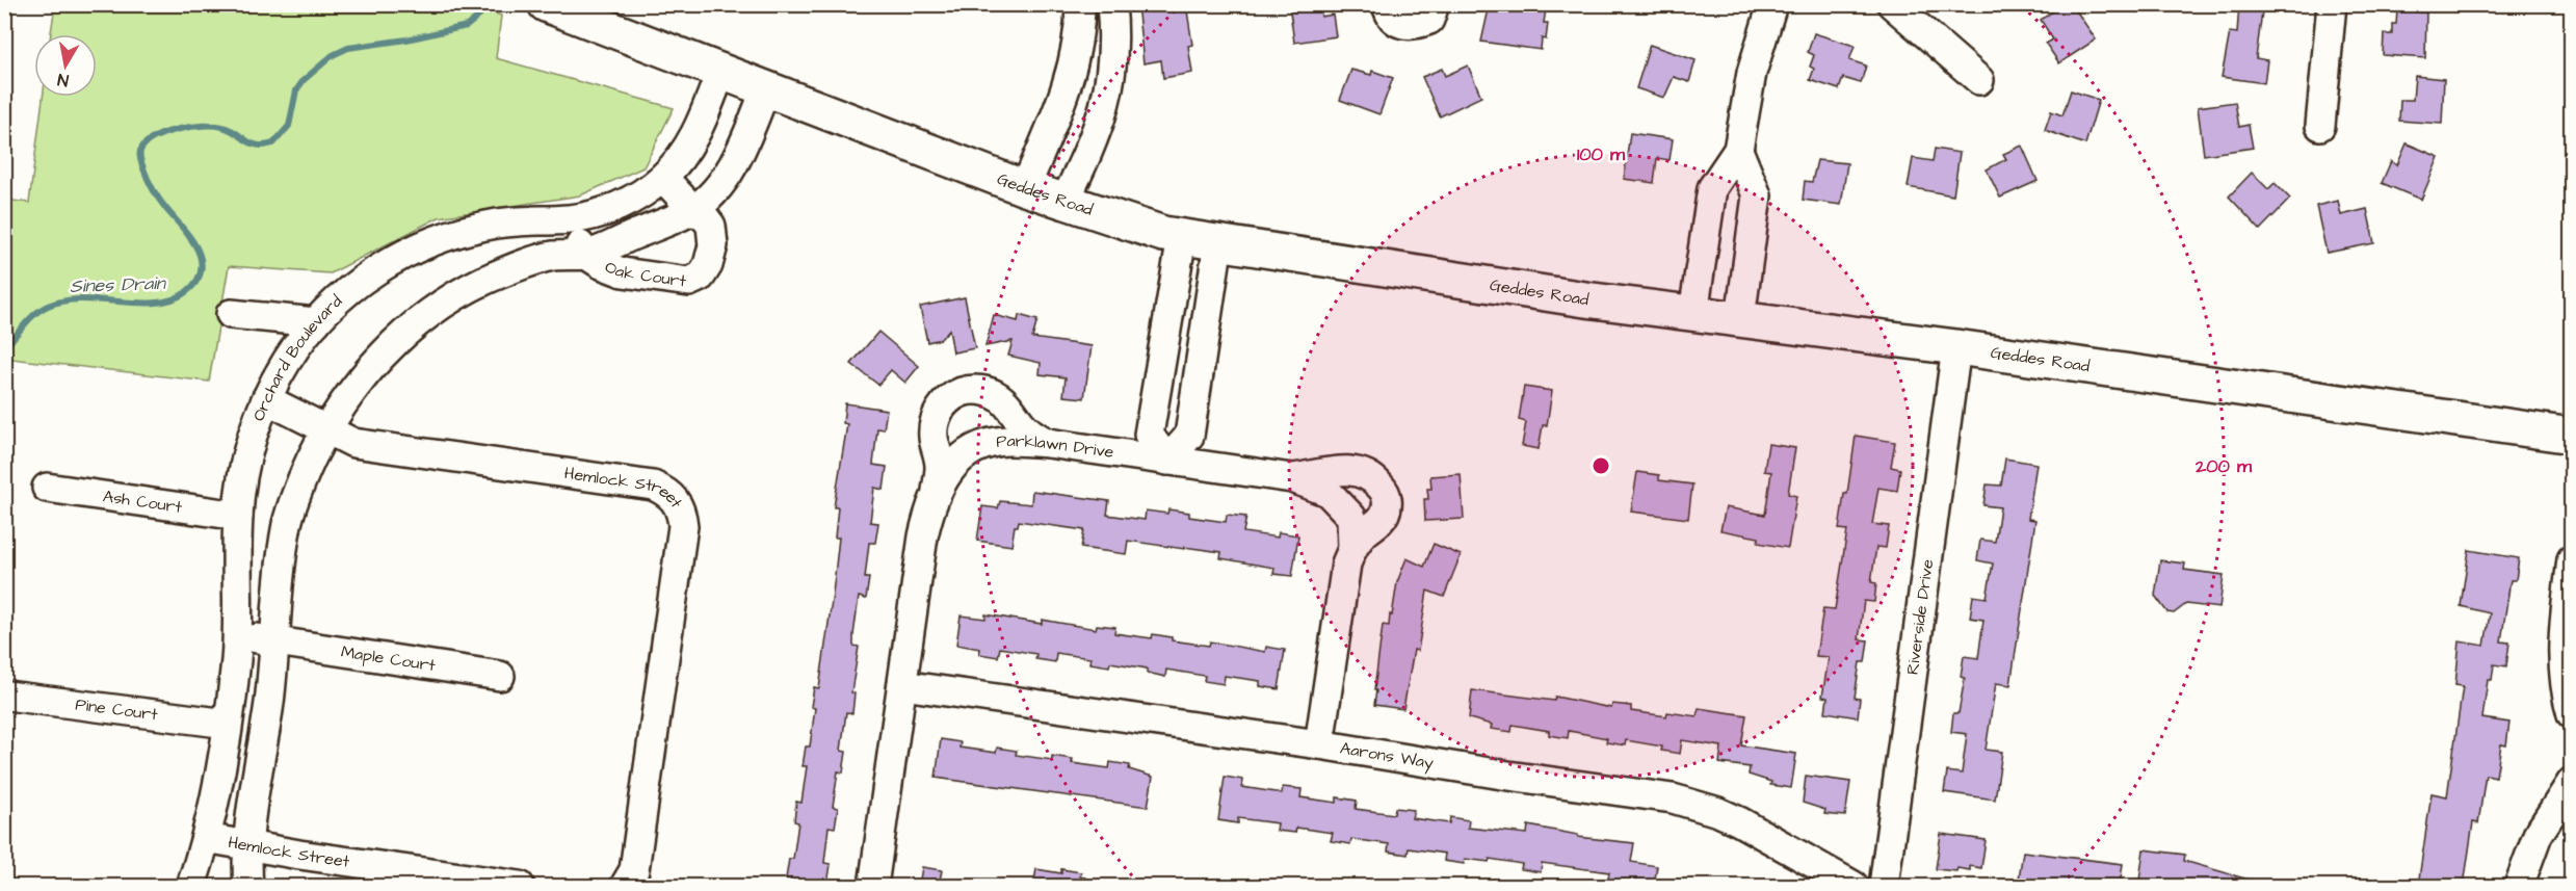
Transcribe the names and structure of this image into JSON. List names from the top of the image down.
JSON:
{
  "streets": {
    "main road": ["Geddes Road"],
    "street": [
      "Oak Court",
      "Orchard Boulevard",
      "Parklawn Drive",
      "Hemlock Street",
      "Ash Court",
      "Riverside Drive",
      "Maple Court",
      "Pine Court",
      "Aarons Way"
    ]
  },
  "crossings": [
    ["Geddes Road", "Orchard Boulevard"],
    ["Geddes Road", "Riverside Drive"],
    ["Oak Court", "Orchard Boulevard"],
    ["Orchard Boulevard", "Hemlock Street"],
    ["Orchard Boulevard", "Ash Court"],
    ["Orchard Boulevard", "Maple Court"],
    ["Orchard Boulevard", "Pine Court"],
    ["Parklawn Drive", "Aarons Way"]
  ],
  "water": ["Sines Drain"],
  "north": "bottom",
  "rings": ["100 m", "200 m"]
}
